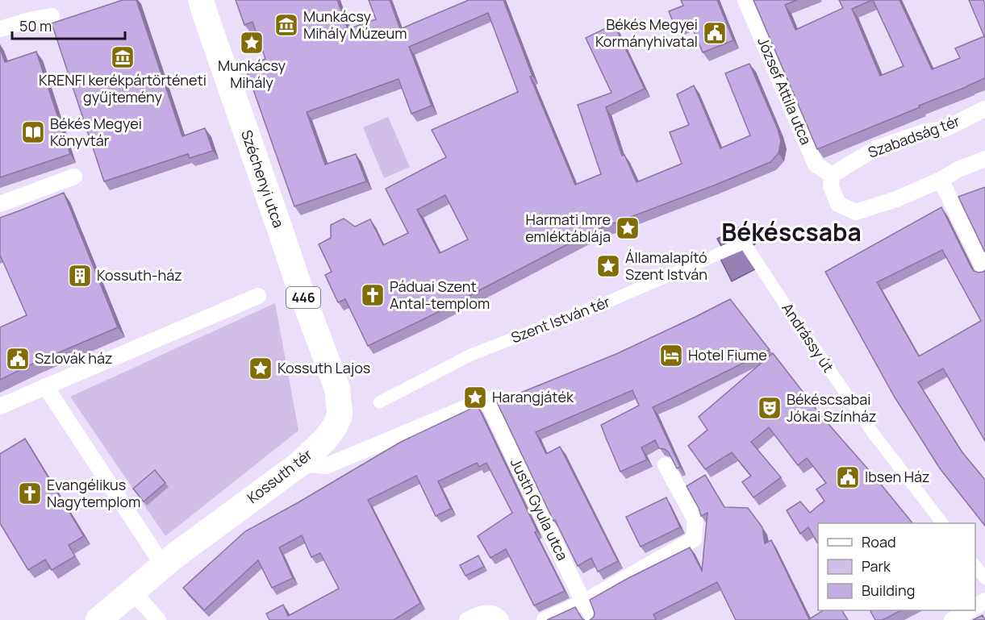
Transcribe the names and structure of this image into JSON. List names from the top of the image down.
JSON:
{
  "streets": {
    "main road": ["Széchenyi utca", "446", "Kossuth tér"],
    "street": [
      "József Attila utca",
      "Szabadság tér",
      "Szent István tér",
      "Andrássy út",
      "Justh Gyula utca"
    ]
  },
  "crossings": [
    ["József Attila utca", "Szabadság tér"],
    ["Széchenyi utca", "Kossuth tér"],
    ["446", "Kossuth tér"],
    ["Szent István tér", "Andrássy út"],
    ["Kossuth tér", "Justh Gyula utca"]
  ],
  "districts": ["Békéscsaba"],
  "places": {
    "museum": ["Munkácsy Mihály Múzeum", "KRENFI kerékpártörténeti gyűjtemény"],
    "public building": ["Békés Megyei Kormányhivatal", "Szlovák ház", "Ibsen Ház"],
    "place": [
      "Munkácsy Mihály",
      "Harmati Imre emléktáblája",
      "Államalapító Szent István",
      "Kossuth Lajos",
      "Harangjáték"
    ],
    "library": ["Békés Megyei Könyvtár"],
    "building": ["Kossuth-ház"],
    "church": ["Páduai Szent Antal-templom", "Evangélikus Nagytemplom"],
    "hotel": ["Hotel Fiume"],
    "theatre": ["Békéscsabai Jókai Színház"]
  },
  "legend": ["Road", "Park", "Building"],
  "scale_bar": "50 m"
}
